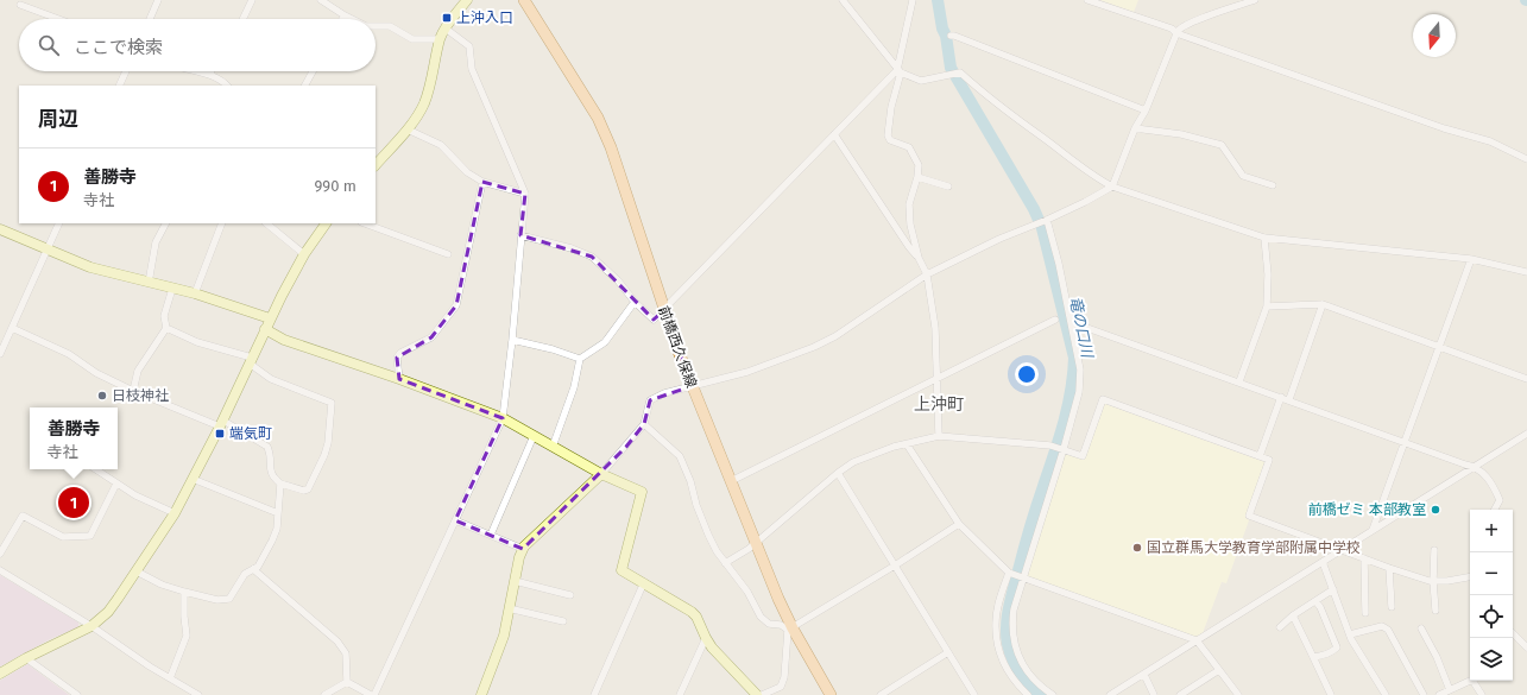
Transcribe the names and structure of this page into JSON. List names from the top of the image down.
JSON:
{
  "streets": {
    "main road": ["前橋西久保線"]
  },
  "districts": ["上沖町"],
  "water": ["竜の口川"],
  "places": {
    "transit": ["上沖入口", "端気町"],
    "other": ["日枝神社", "前橋ゼミ 本部教室", "国立群馬大学教育学部附属中学校"]
  },
  "north": "bottom",
  "page": {
    "search": "ここで検索",
    "heading": "周辺",
    "list": [
      {
        "mark": "1",
        "name": "善勝寺",
        "note": "寺社",
        "value": "990 m"
      }
    ],
    "popup": ["善勝寺", "寺社"],
    "pins": "1",
    "map_buttons": ["+", "−"]
  }
}
